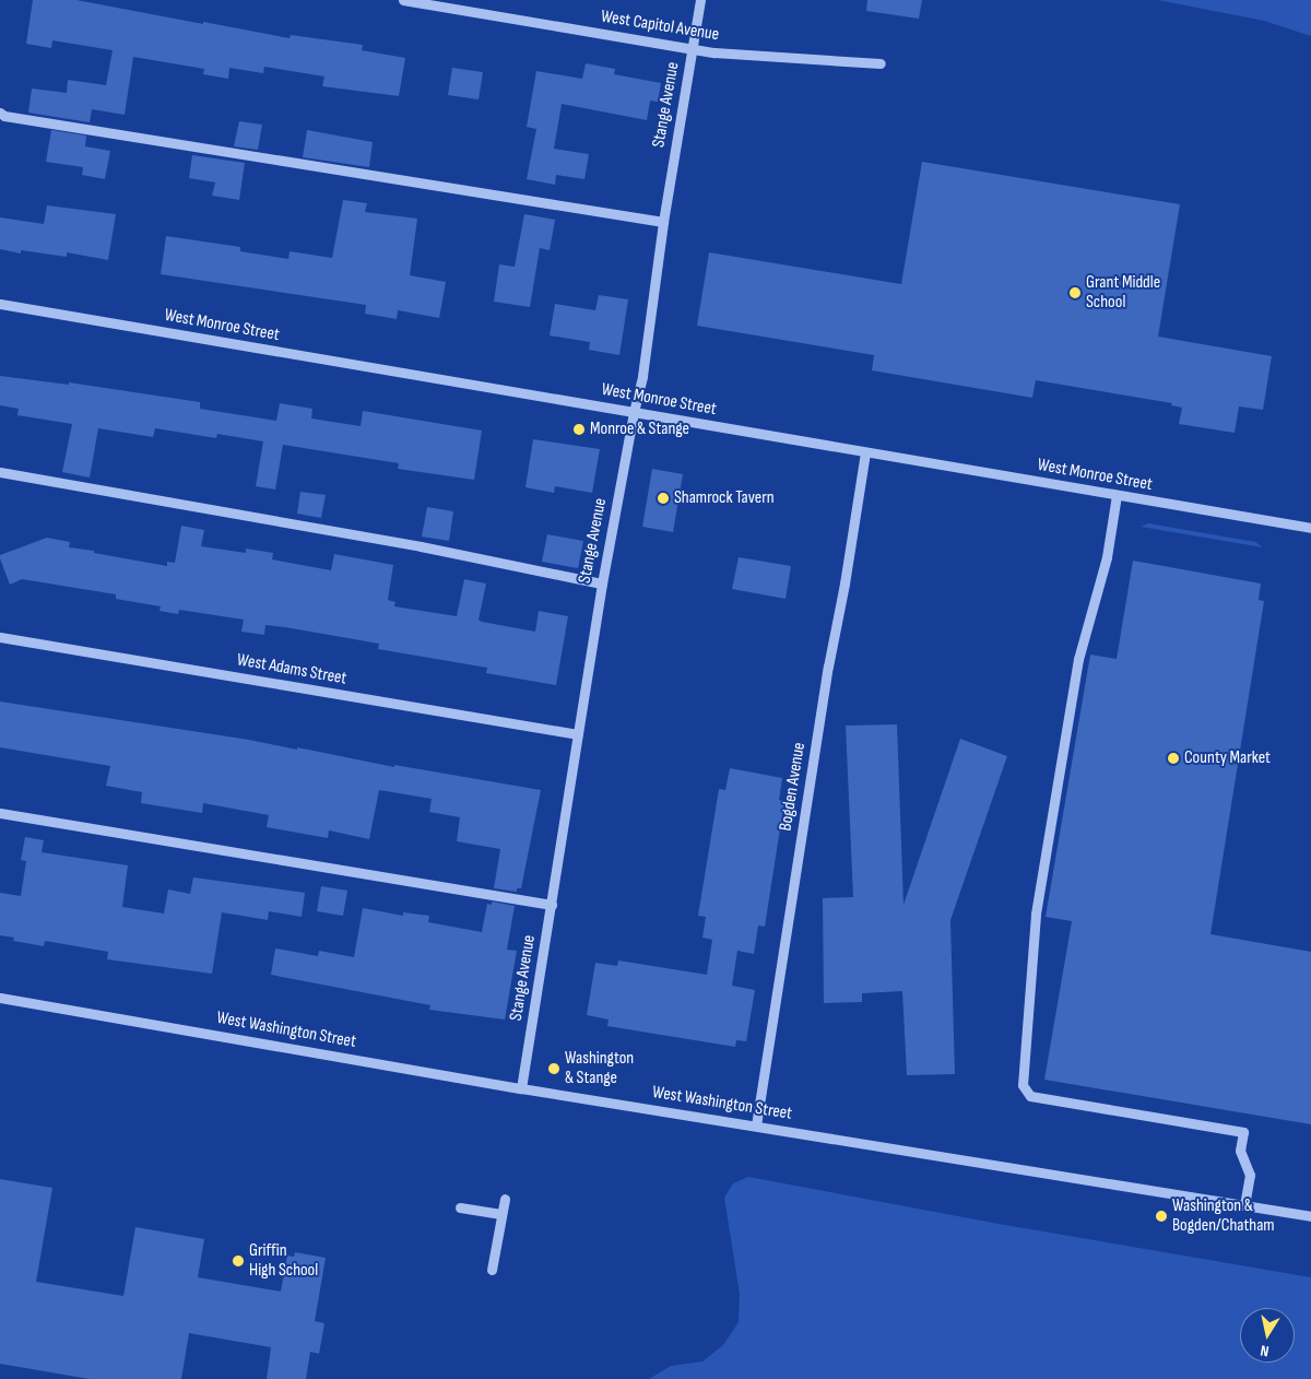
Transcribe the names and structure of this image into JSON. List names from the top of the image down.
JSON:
{
  "streets": {
    "street": [
      "West Capitol Avenue",
      "Stange Avenue",
      "West Monroe Street",
      "West Adams Street",
      "Bogden Avenue",
      "West Washington Street"
    ]
  },
  "crossings": [
    ["West Capitol Avenue", "Stange Avenue"],
    ["Stange Avenue", "West Monroe Street"],
    ["Stange Avenue", "West Adams Street"],
    ["Stange Avenue", "West Washington Street"],
    ["West Monroe Street", "Bogden Avenue"],
    ["Bogden Avenue", "West Washington Street"]
  ],
  "places": [
    "Grant Middle School",
    "Monroe & Stange",
    "Shamrock Tavern",
    "County Market",
    "Washington & Stange",
    "Washington & Bogden/Chatham",
    "Griffin High School"
  ],
  "north": "bottom"
}
